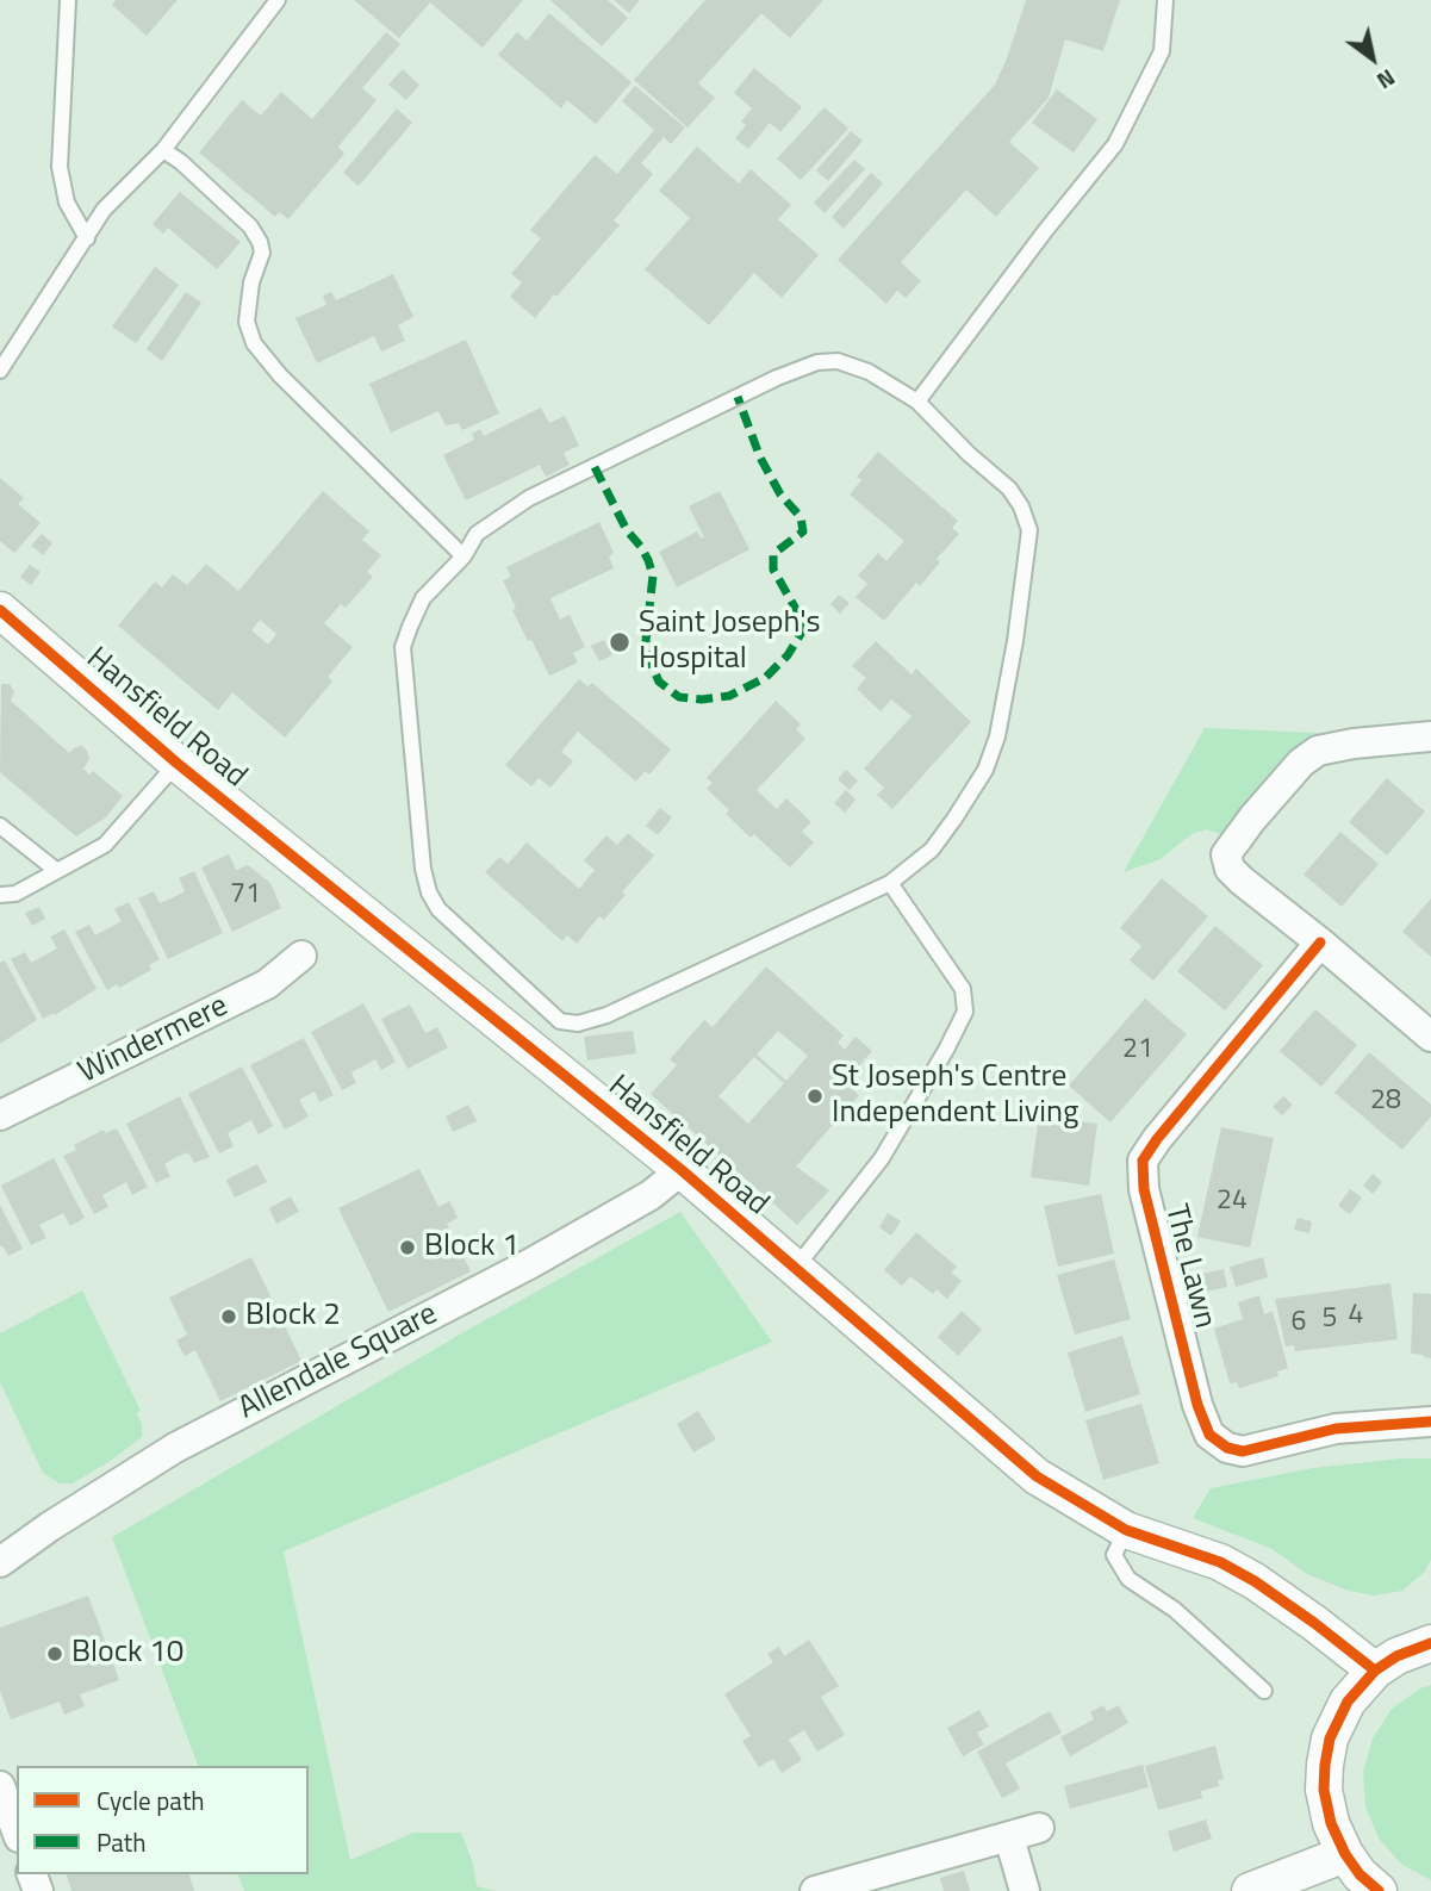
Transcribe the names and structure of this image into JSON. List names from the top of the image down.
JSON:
{
  "streets": {
    "street": [
      "Hansfield Road",
      "Windermere",
      "The Lawn",
      "Allendale Square"
    ]
  },
  "crossings": [
    ["Hansfield Road", "Allendale Square"]
  ],
  "places": [
    "Saint Joseph's Hospital",
    "St Joseph's Centre Independent Living",
    "Block 1",
    "Block 2",
    "Block 10"
  ],
  "house_numbers": [
    "71",
    "21",
    "28",
    "24",
    "4",
    "5",
    "6"
  ],
  "legend": ["Cycle path", "Path"],
  "north": "bottom right"
}
